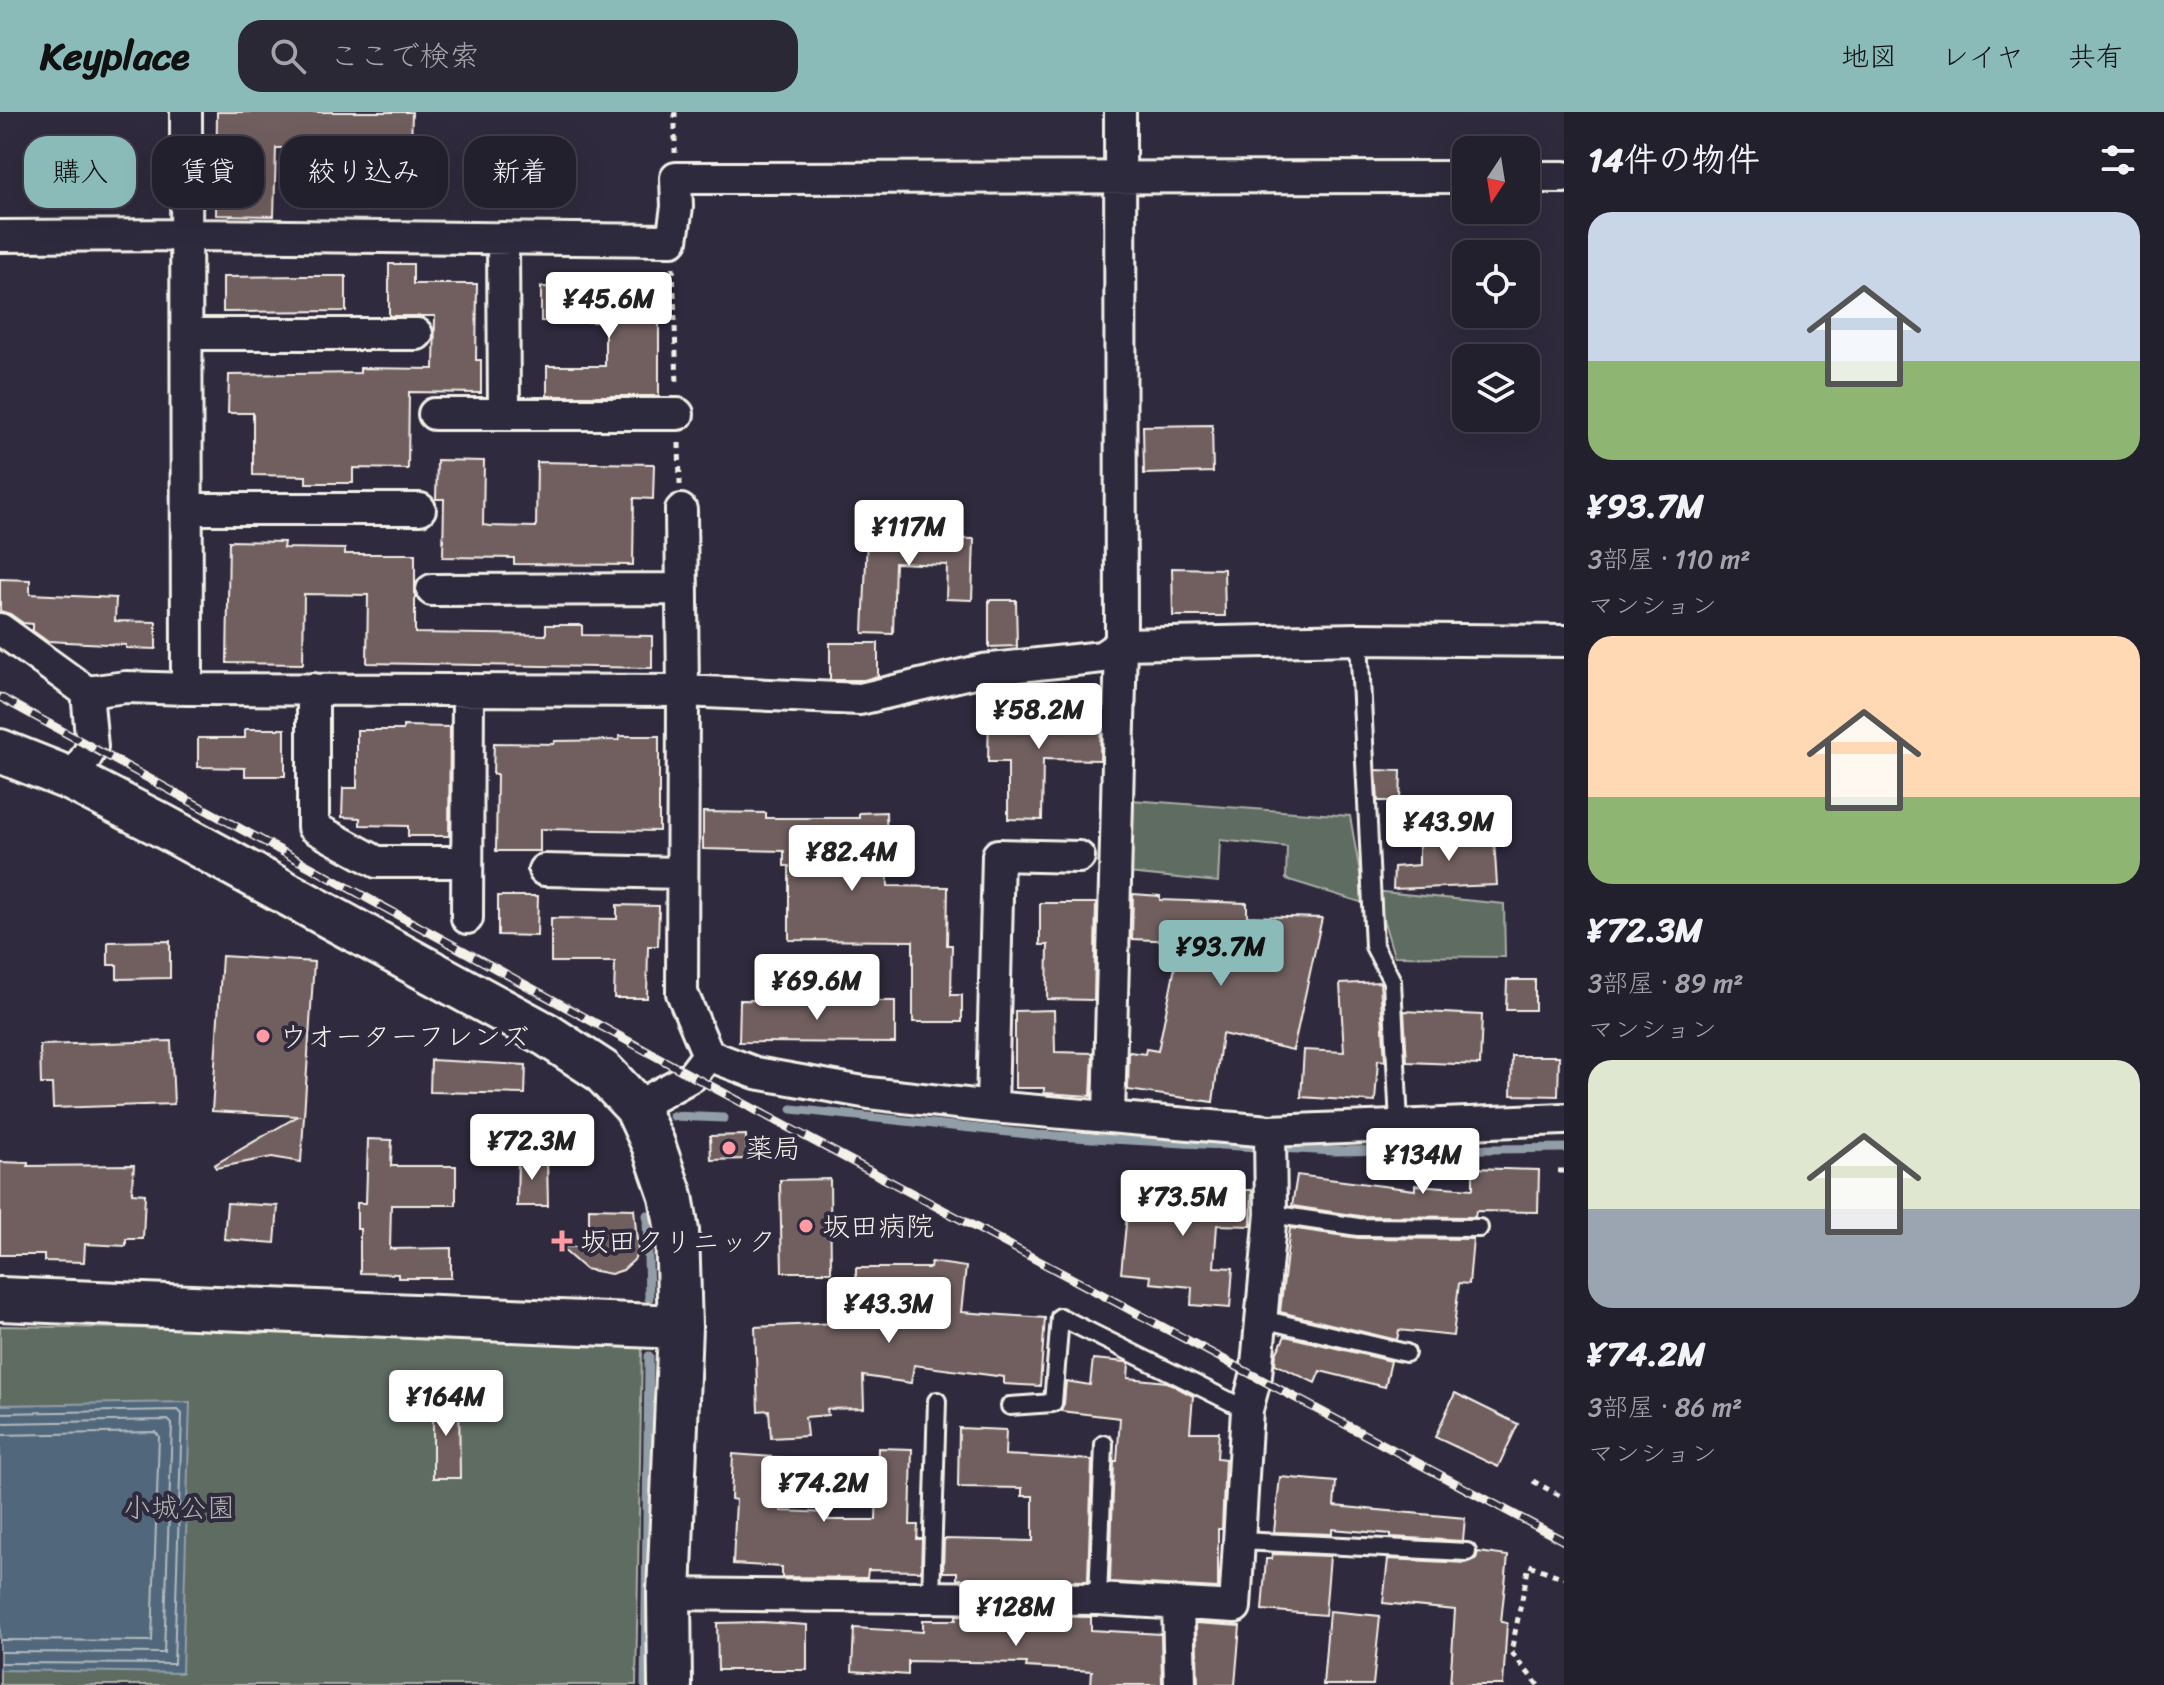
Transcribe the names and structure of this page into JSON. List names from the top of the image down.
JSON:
{
  "parks": ["小城公園"],
  "places": {
    "other": ["ウオーターフレンズ", "薬局", "坂田病院"],
    "health": ["坂田クリニック"]
  },
  "north": "bottom",
  "page": {
    "header": "Keyplace",
    "search": "ここで検索",
    "nav": ["地図", "レイヤ", "共有"],
    "heading": "14件の物件",
    "chip": [
      "購入",
      "賃貸",
      "絞り込み",
      "新着"
    ],
    "list": [
      {
        "name": "¥93.7M",
        "note": "3部屋 · 110 m² · マンション"
      },
      {
        "name": "¥72.3M",
        "note": "3部屋 · 89 m² · マンション"
      },
      {
        "name": "¥74.2M",
        "note": "3部屋 · 86 m² · マンション"
      }
    ],
    "price": [
      "¥45.6M",
      "¥117M",
      "¥58.2M",
      "¥43.9M",
      "¥82.4M",
      "¥93.7M",
      "¥69.6M",
      "¥72.3M",
      "¥134M",
      "¥73.5M",
      "¥43.3M",
      "¥164M",
      "¥74.2M",
      "¥128M"
    ]
  }
}
